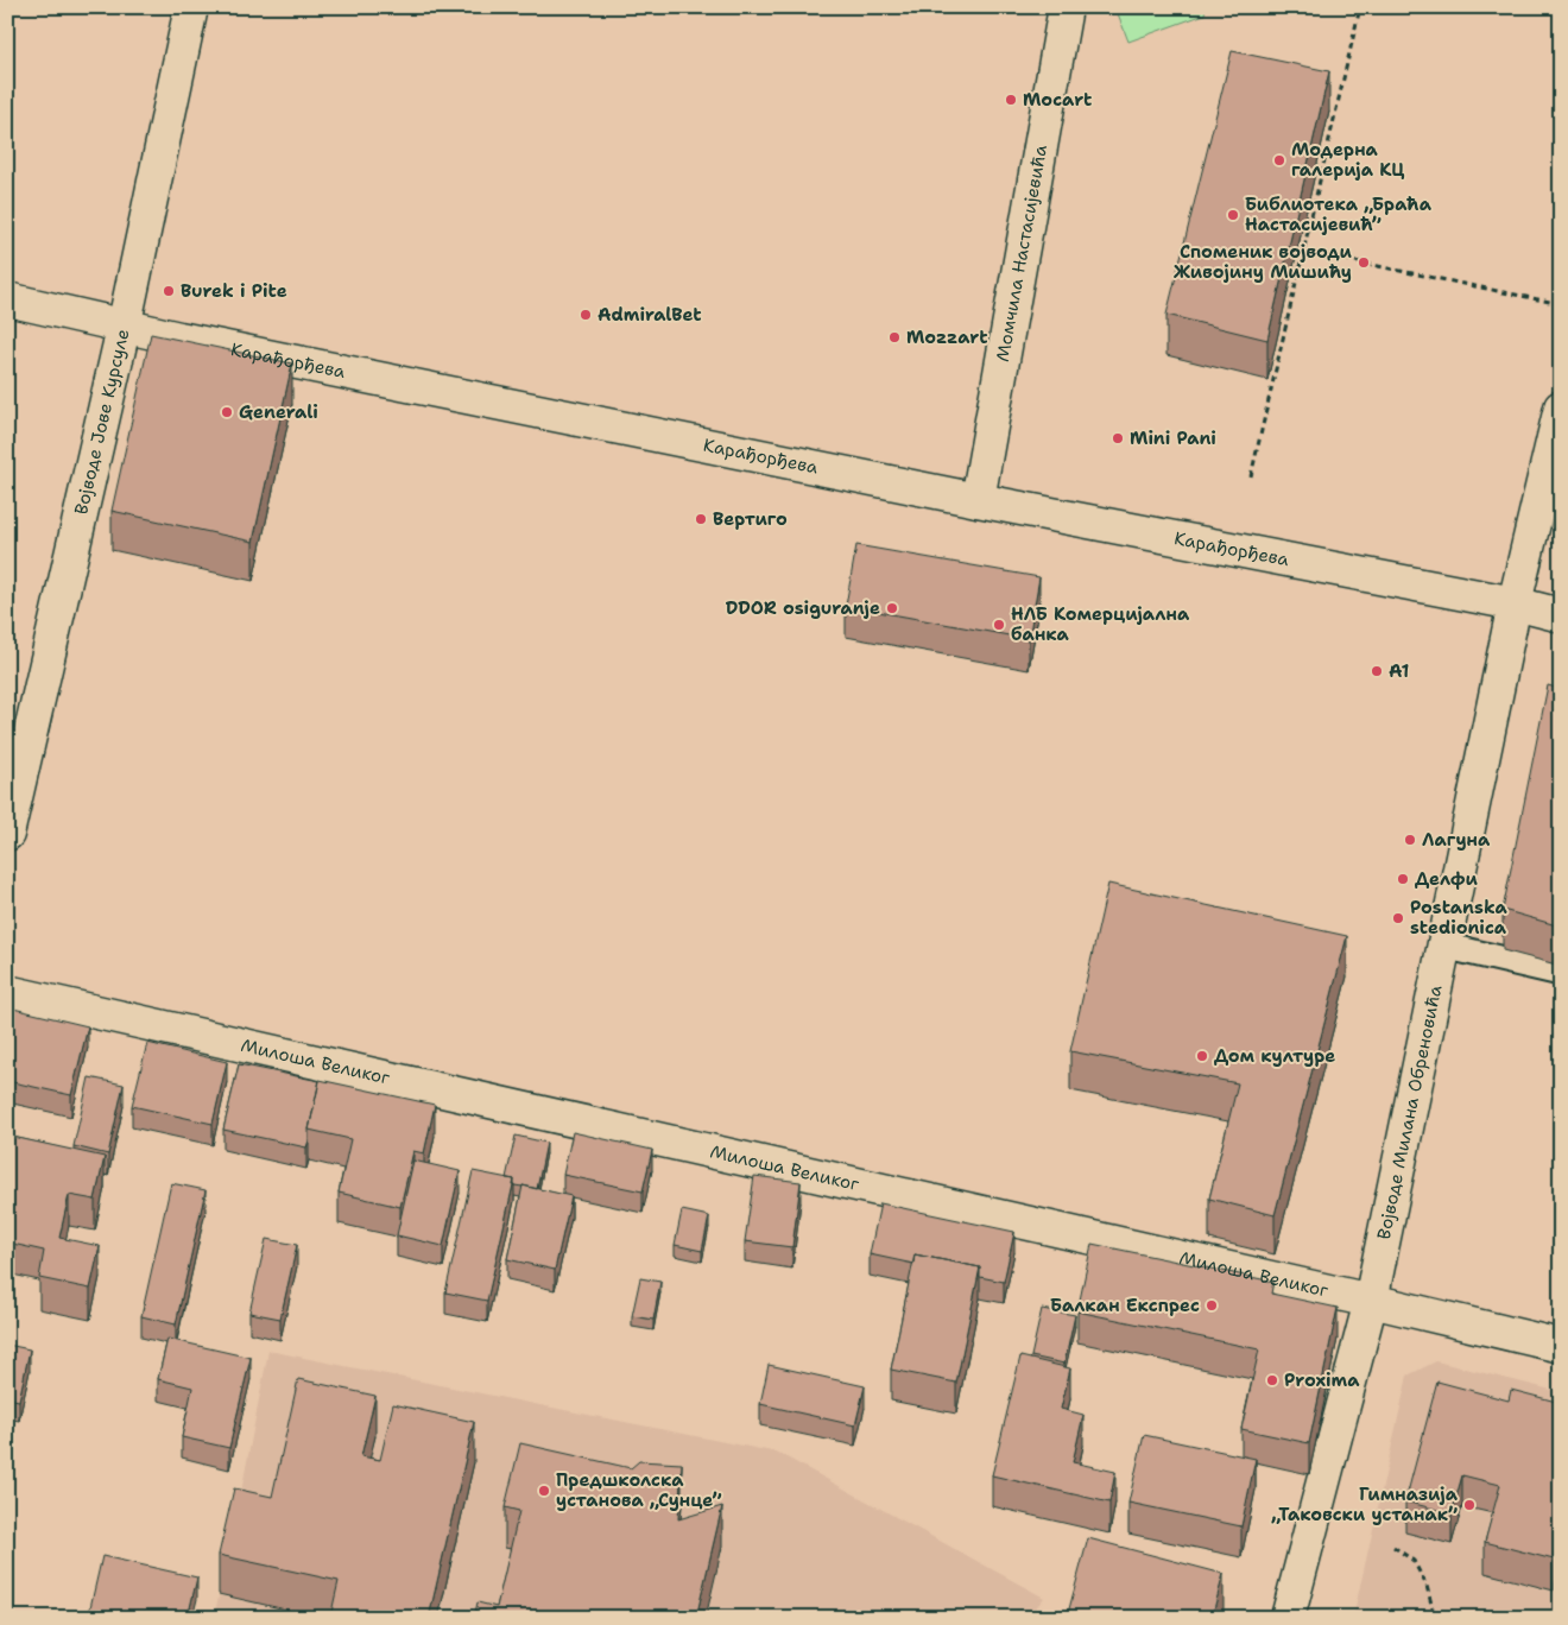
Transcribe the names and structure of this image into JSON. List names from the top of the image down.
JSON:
{
  "streets": {
    "street": [
      "Момчила Настасијевића",
      "Карађорђева",
      "Војводе Јове Курсуле",
      "Милоша Великог",
      "Војводе Милана Обреновића"
    ]
  },
  "crossings": [
    ["Момчила Настасијевића", "Карађорђева"],
    ["Карађорђева", "Војводе Јове Курсуле"],
    ["Карађорђева", "Војводе Милана Обреновића"],
    ["Милоша Великог", "Војводе Милана Обреновића"]
  ],
  "places": [
    "Mocart",
    "Модерна галерија КЦ",
    "Библиотека „Браћа Настасијевић”",
    "Споменик војводи Живојину Мишићу",
    "Burek i Pite",
    "AdmiralBet",
    "Mozzart",
    "Generali",
    "Mini Pani",
    "Вертиго",
    "DDOR osiguranje",
    "НЛБ Комерцијална банка",
    "A1",
    "Лагуна",
    "Делфи",
    "Postanska stedionica",
    "Дом културе",
    "Балкан Експрес",
    "Proxima",
    "Предшколска установа „Сунце”",
    "Гимназија „Таковски устанак”"
  ]
}
